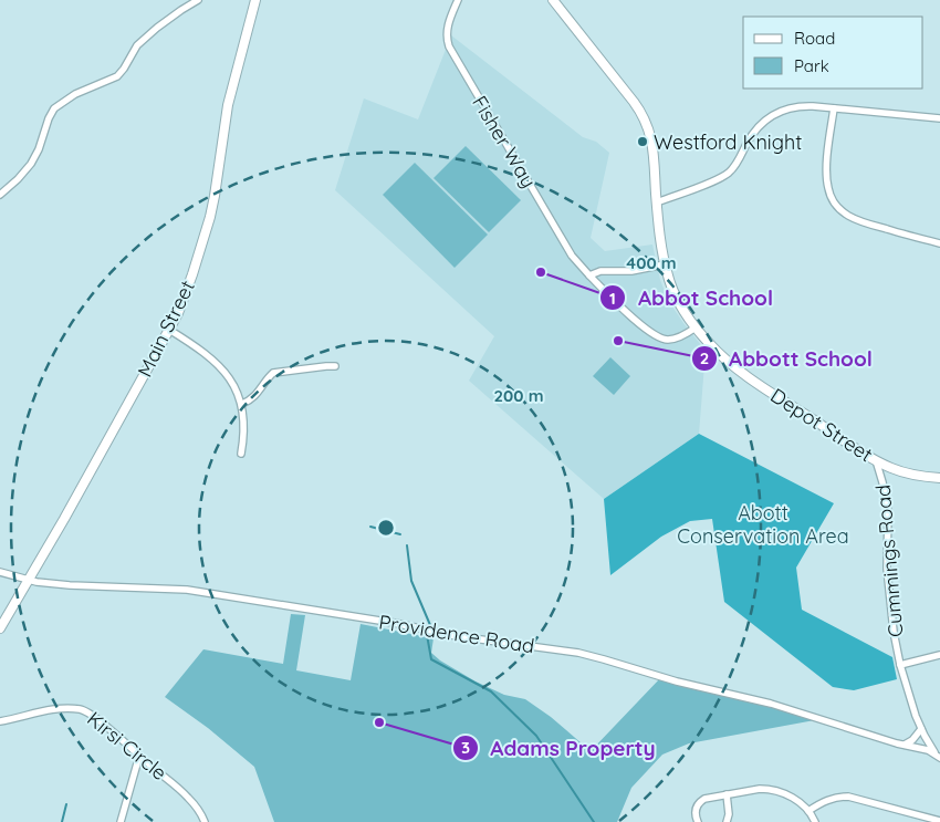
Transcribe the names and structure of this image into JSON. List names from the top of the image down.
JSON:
{
  "streets": {
    "main road": ["Main Street", "Depot Street"],
    "street": [
      "Fisher Way",
      "Cummings Road",
      "Providence Road",
      "Kirsi Circle"
    ]
  },
  "crossings": [
    ["Fisher Way", "Depot Street"],
    ["Main Street", "Providence Road"],
    ["Depot Street", "Cummings Road"],
    ["Cummings Road", "Providence Road"]
  ],
  "parks": ["Abott Conservation Area"],
  "places": [
    "Westford Knight",
    "Abbot School",
    "Abbott School",
    "Adams Property"
  ],
  "legend": ["Road", "Park"],
  "rings": ["400 m", "200 m"]
}
